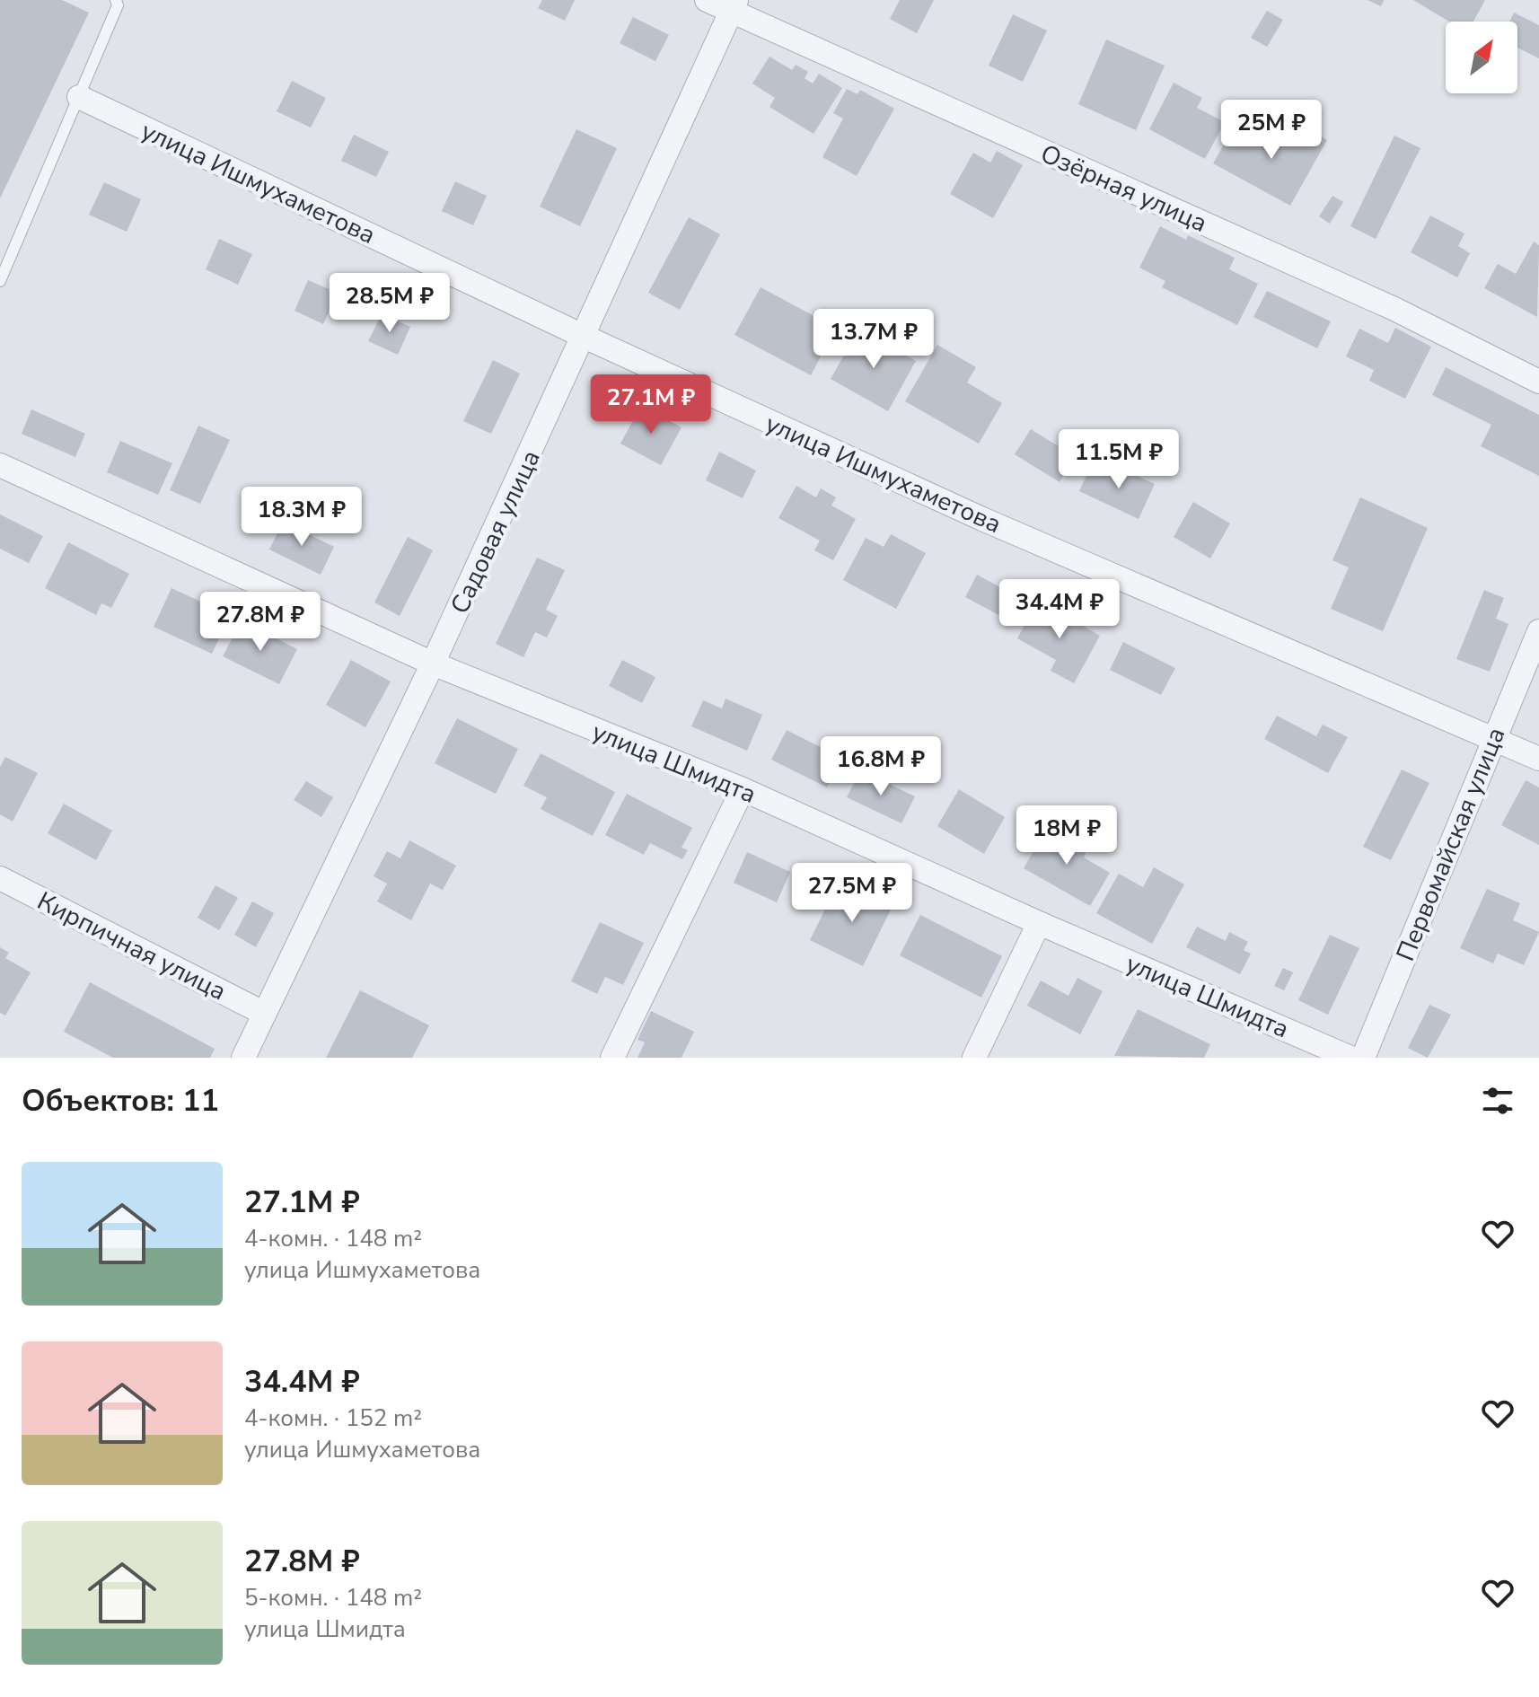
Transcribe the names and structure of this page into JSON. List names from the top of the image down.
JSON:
{
  "streets": {
    "street": [
      "улица Ишмухаметова",
      "Озёрная улица",
      "Садовая улица",
      "улица Шмидта",
      "Первомайская улица",
      "Кирпичная улица"
    ]
  },
  "crossings": [
    ["улица Ишмухаметова", "Садовая улица"],
    ["улица Ишмухаметова", "Первомайская улица"],
    ["Озёрная улица", "Садовая улица"],
    ["Садовая улица", "улица Шмидта"],
    ["Садовая улица", "Кирпичная улица"]
  ],
  "north": "top right",
  "page": {
    "price": [
      "25M ₽",
      "28.5M ₽",
      "13.7M ₽",
      "27.1M ₽",
      "11.5M ₽",
      "18.3M ₽",
      "34.4M ₽",
      "27.8M ₽",
      "16.8M ₽",
      "18M ₽",
      "27.5M ₽"
    ],
    "heading": "Объектов: 11",
    "list": [
      {
        "name": "27.1M ₽",
        "note": "4-комн. · 148 m² · улица Ишмухаметова"
      },
      {
        "name": "34.4M ₽",
        "note": "4-комн. · 152 m² · улица Ишмухаметова"
      },
      {
        "name": "27.8M ₽",
        "note": "5-комн. · 148 m² · улица Шмидта"
      }
    ]
  }
}
